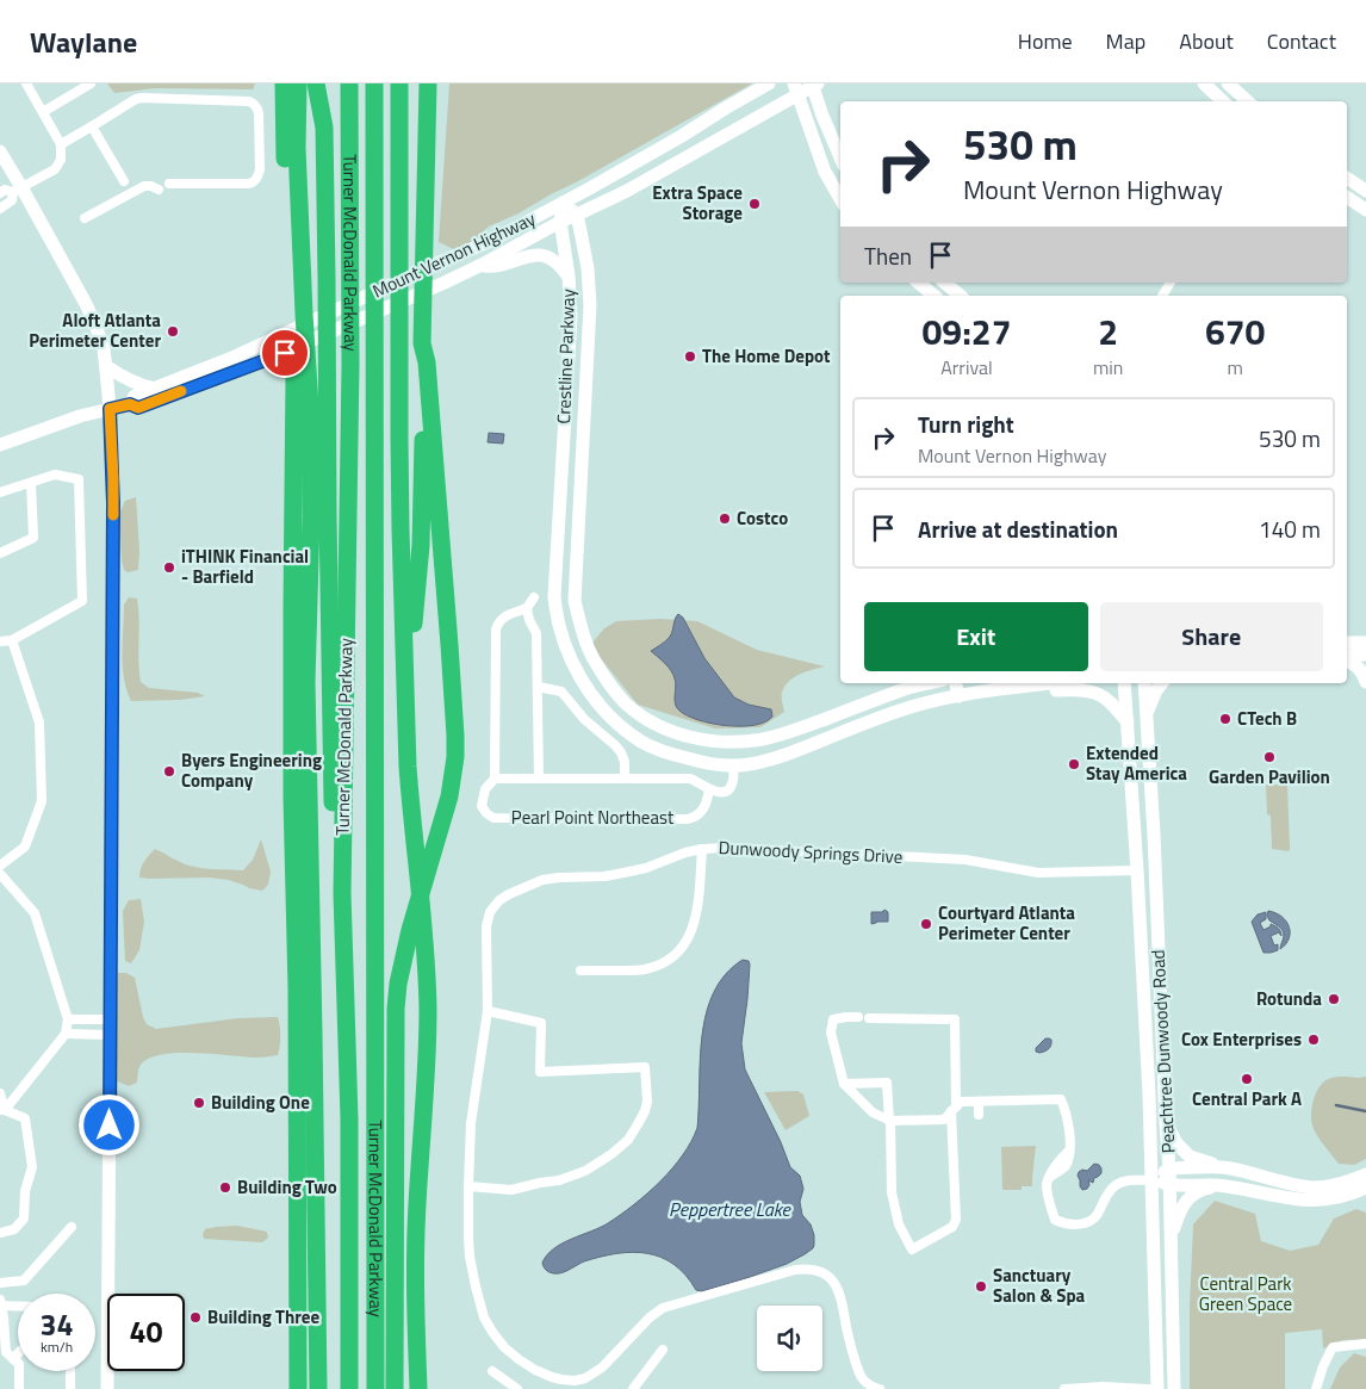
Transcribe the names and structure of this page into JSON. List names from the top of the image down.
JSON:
{
  "streets": {
    "highway": ["Turner McDonald Parkway"],
    "main road": ["Mount Vernon Highway", "Crestline Parkway", "Peachtree Dunwoody Road"],
    "street": ["Pearl Point Northeast", "Dunwoody Springs Drive"]
  },
  "crossings": [
    ["Mount Vernon Highway", "Crestline Parkway"],
    ["Dunwoody Springs Drive", "Peachtree Dunwoody Road"]
  ],
  "water": ["Peppertree Lake"],
  "parks": ["Central Park Green Space"],
  "places": [
    "Extra Space Storage",
    "Aloft Atlanta Perimeter Center",
    "The Home Depot",
    "Costco",
    "iTHINK Financial - Barfield",
    "CTech B",
    "Garden Pavilion",
    "Extended Stay America",
    "Byers Engineering Company",
    "Courtyard Atlanta Perimeter Center",
    "Rotunda",
    "Cox Enterprises",
    "Central Park A",
    "Building One",
    "Building Two",
    "Sanctuary Salon & Spa",
    "Building Three"
  ],
  "page": {
    "header": "Waylane",
    "nav": [
      "Home",
      "Map",
      "About",
      "Contact"
    ],
    "turn": ["530 m", "Mount Vernon Highway"],
    "then": "Then",
    "eta": [
      "09:27",
      "Arrival",
      "2",
      "min",
      "670",
      "m"
    ],
    "list": [
      {
        "name": "Turn right",
        "note": "Mount Vernon Highway",
        "value": "530 m"
      },
      {
        "name": "Arrive at destination",
        "value": "140 m"
      }
    ],
    "buttons": ["Exit", "Share"],
    "speed": "34 km/h",
    "limit": "40"
  }
}
